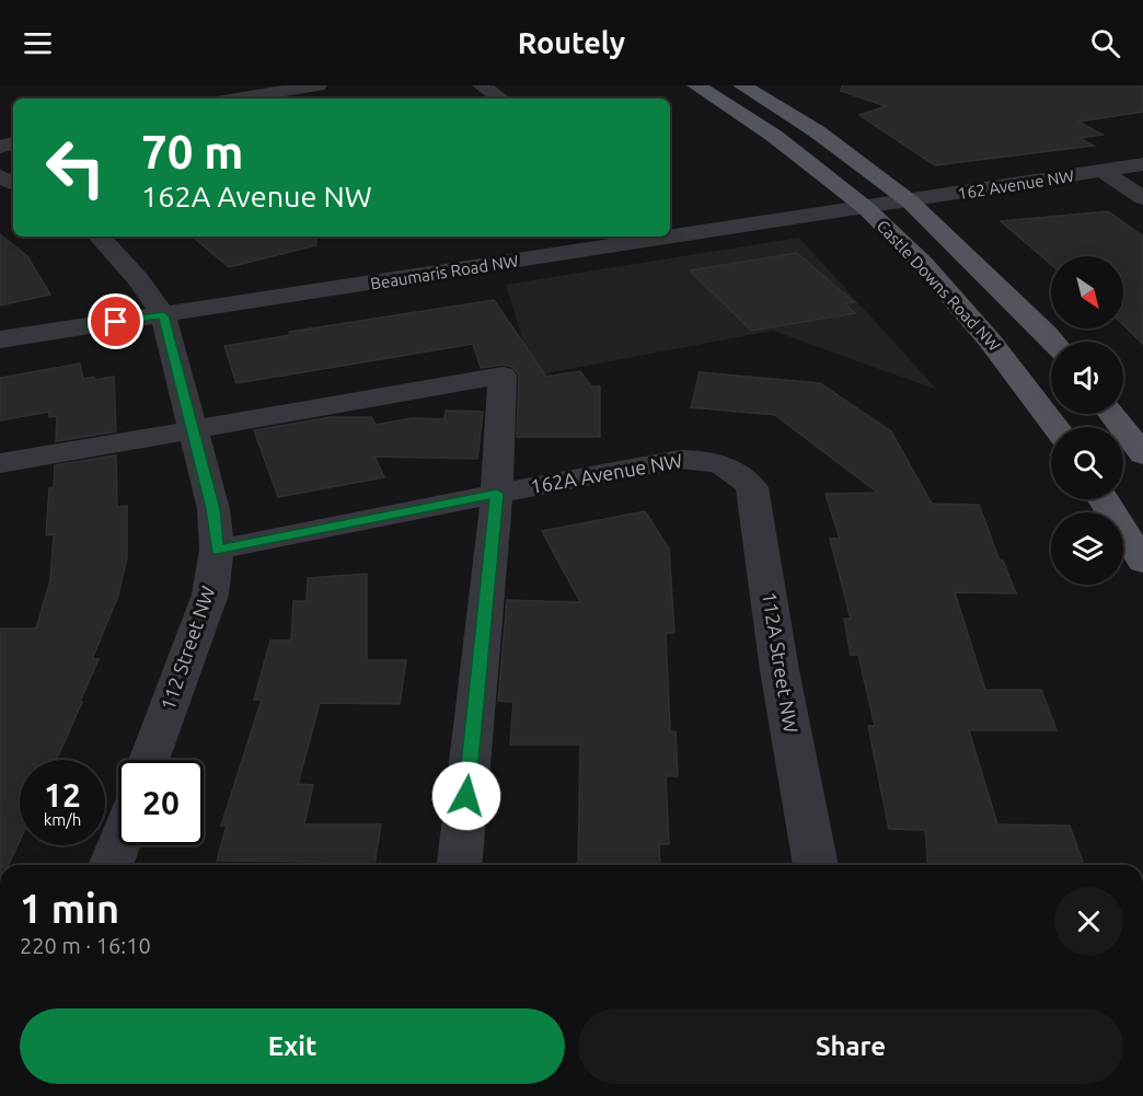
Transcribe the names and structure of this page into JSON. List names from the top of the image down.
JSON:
{
  "streets": {
    "main road": ["Castle Downs Road NW"],
    "street": [
      "162 Avenue NW",
      "Beaumaris Road NW",
      "162A Avenue NW",
      "112 Street NW",
      "112A Street NW"
    ]
  },
  "crossings": [
    ["162 Avenue NW", "Beaumaris Road NW"],
    ["162 Avenue NW", "Castle Downs Road NW"],
    ["Beaumaris Road NW", "Castle Downs Road NW"],
    ["Beaumaris Road NW", "112 Street NW"],
    ["162A Avenue NW", "112 Street NW"],
    ["162A Avenue NW", "112A Street NW"]
  ],
  "north": "bottom right",
  "page": {
    "header": "Routely",
    "turn": ["70 m", "162A Avenue NW"],
    "speed": "12 km/h",
    "limit": "20",
    "heading": ["1 min", "220 m · 16:10"],
    "buttons": ["Exit", "Share"]
  }
}
